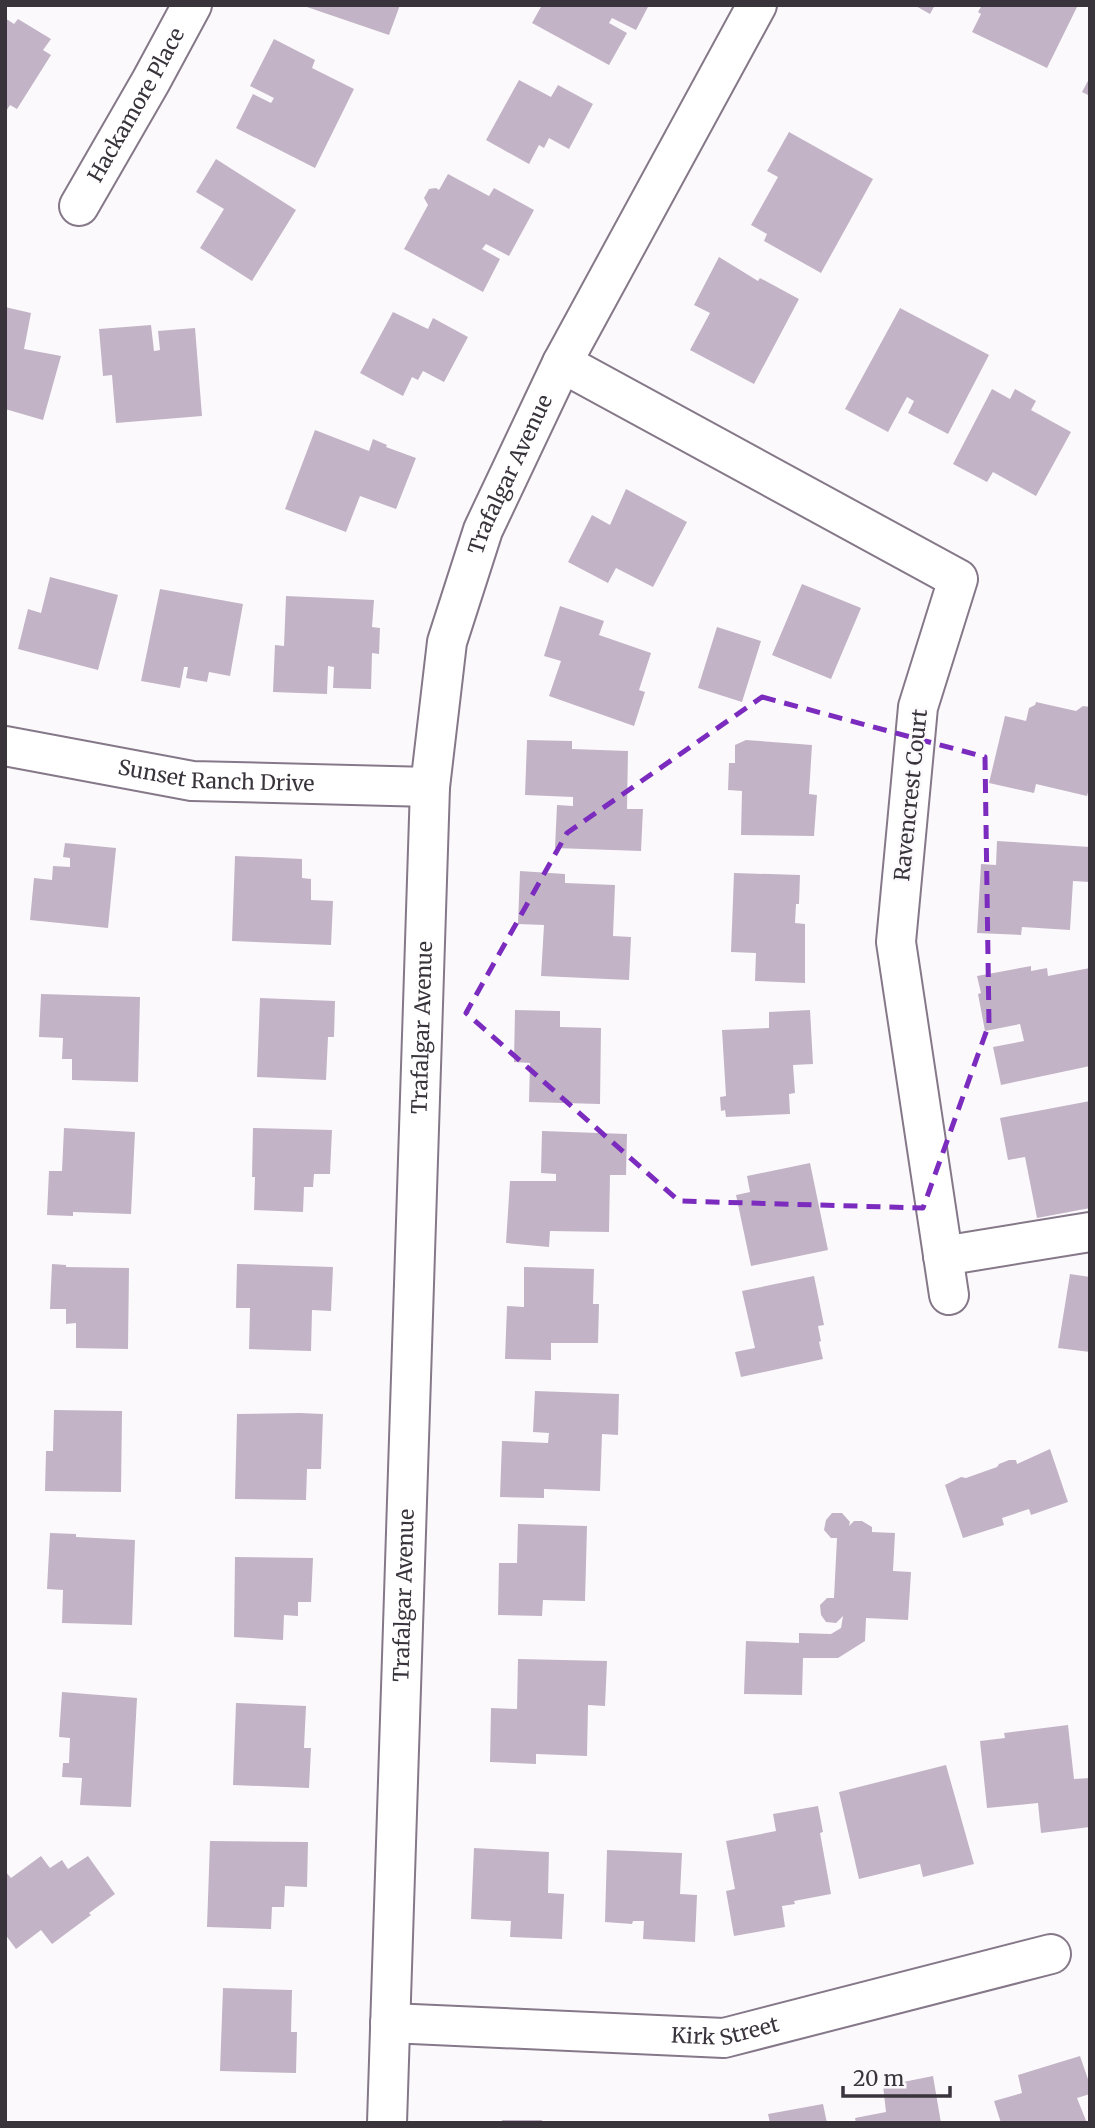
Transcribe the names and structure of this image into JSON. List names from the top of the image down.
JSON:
{
  "streets": {
    "street": [
      "Hackamore Place",
      "Trafalgar Avenue",
      "Sunset Ranch Drive",
      "Ravencrest Court",
      "Kirk Street"
    ]
  },
  "crossings": [
    ["Trafalgar Avenue", "Sunset Ranch Drive"],
    ["Trafalgar Avenue", "Ravencrest Court"],
    ["Trafalgar Avenue", "Kirk Street"]
  ],
  "scale_bar": "20 m"
}
